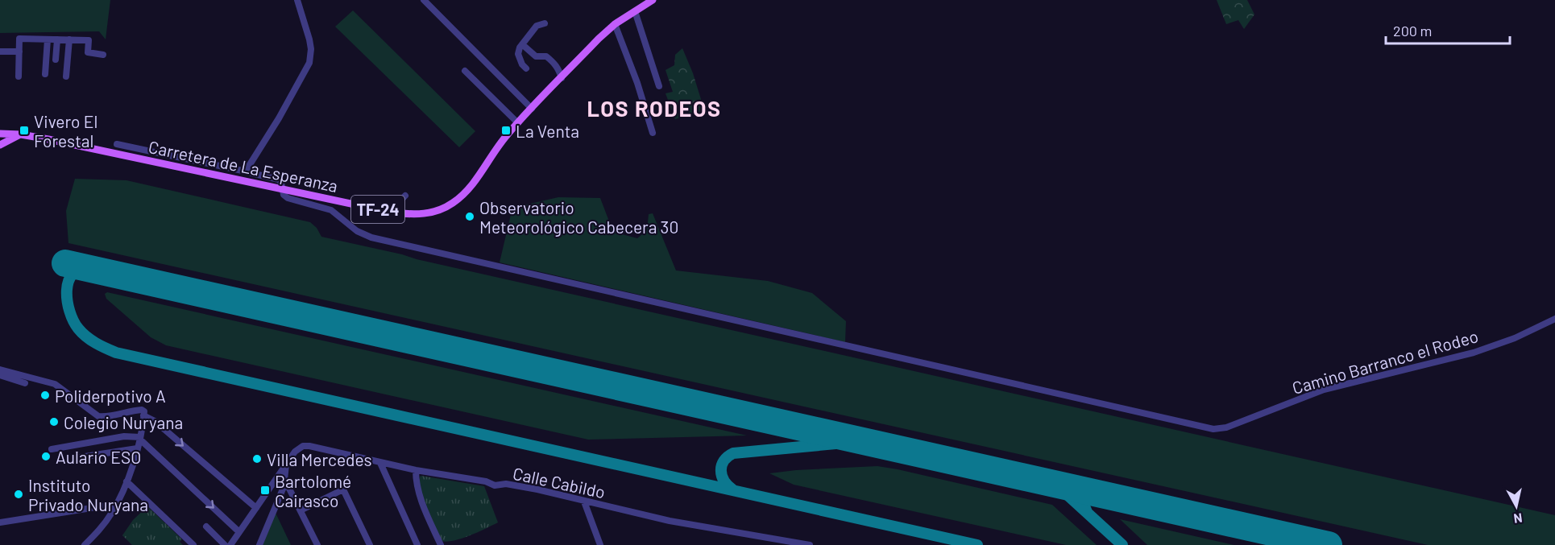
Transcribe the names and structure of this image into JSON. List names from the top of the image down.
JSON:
{
  "streets": {
    "main road": ["Carretera de La Esperanza", "TF-24"],
    "street": ["Camino Barranco el Rodeo", "Calle Cabildo"]
  },
  "crossings": [
    ["Carretera de La Esperanza", "Camino Barranco el Rodeo"]
  ],
  "districts": ["LOS RODEOS"],
  "places": {
    "transit": ["Vivero El Forestal", "La Venta", "Bartolomé Cairasco"],
    "other": [
      "Observatorio Meteorológico Cabecera 30",
      "Poliderpotivo A",
      "Colegio Nuryana",
      "Aulario ESO",
      "Villa Mercedes",
      "Instituto Privado Nuryana"
    ]
  },
  "scale_bar": "200 m",
  "north": "bottom"
}
